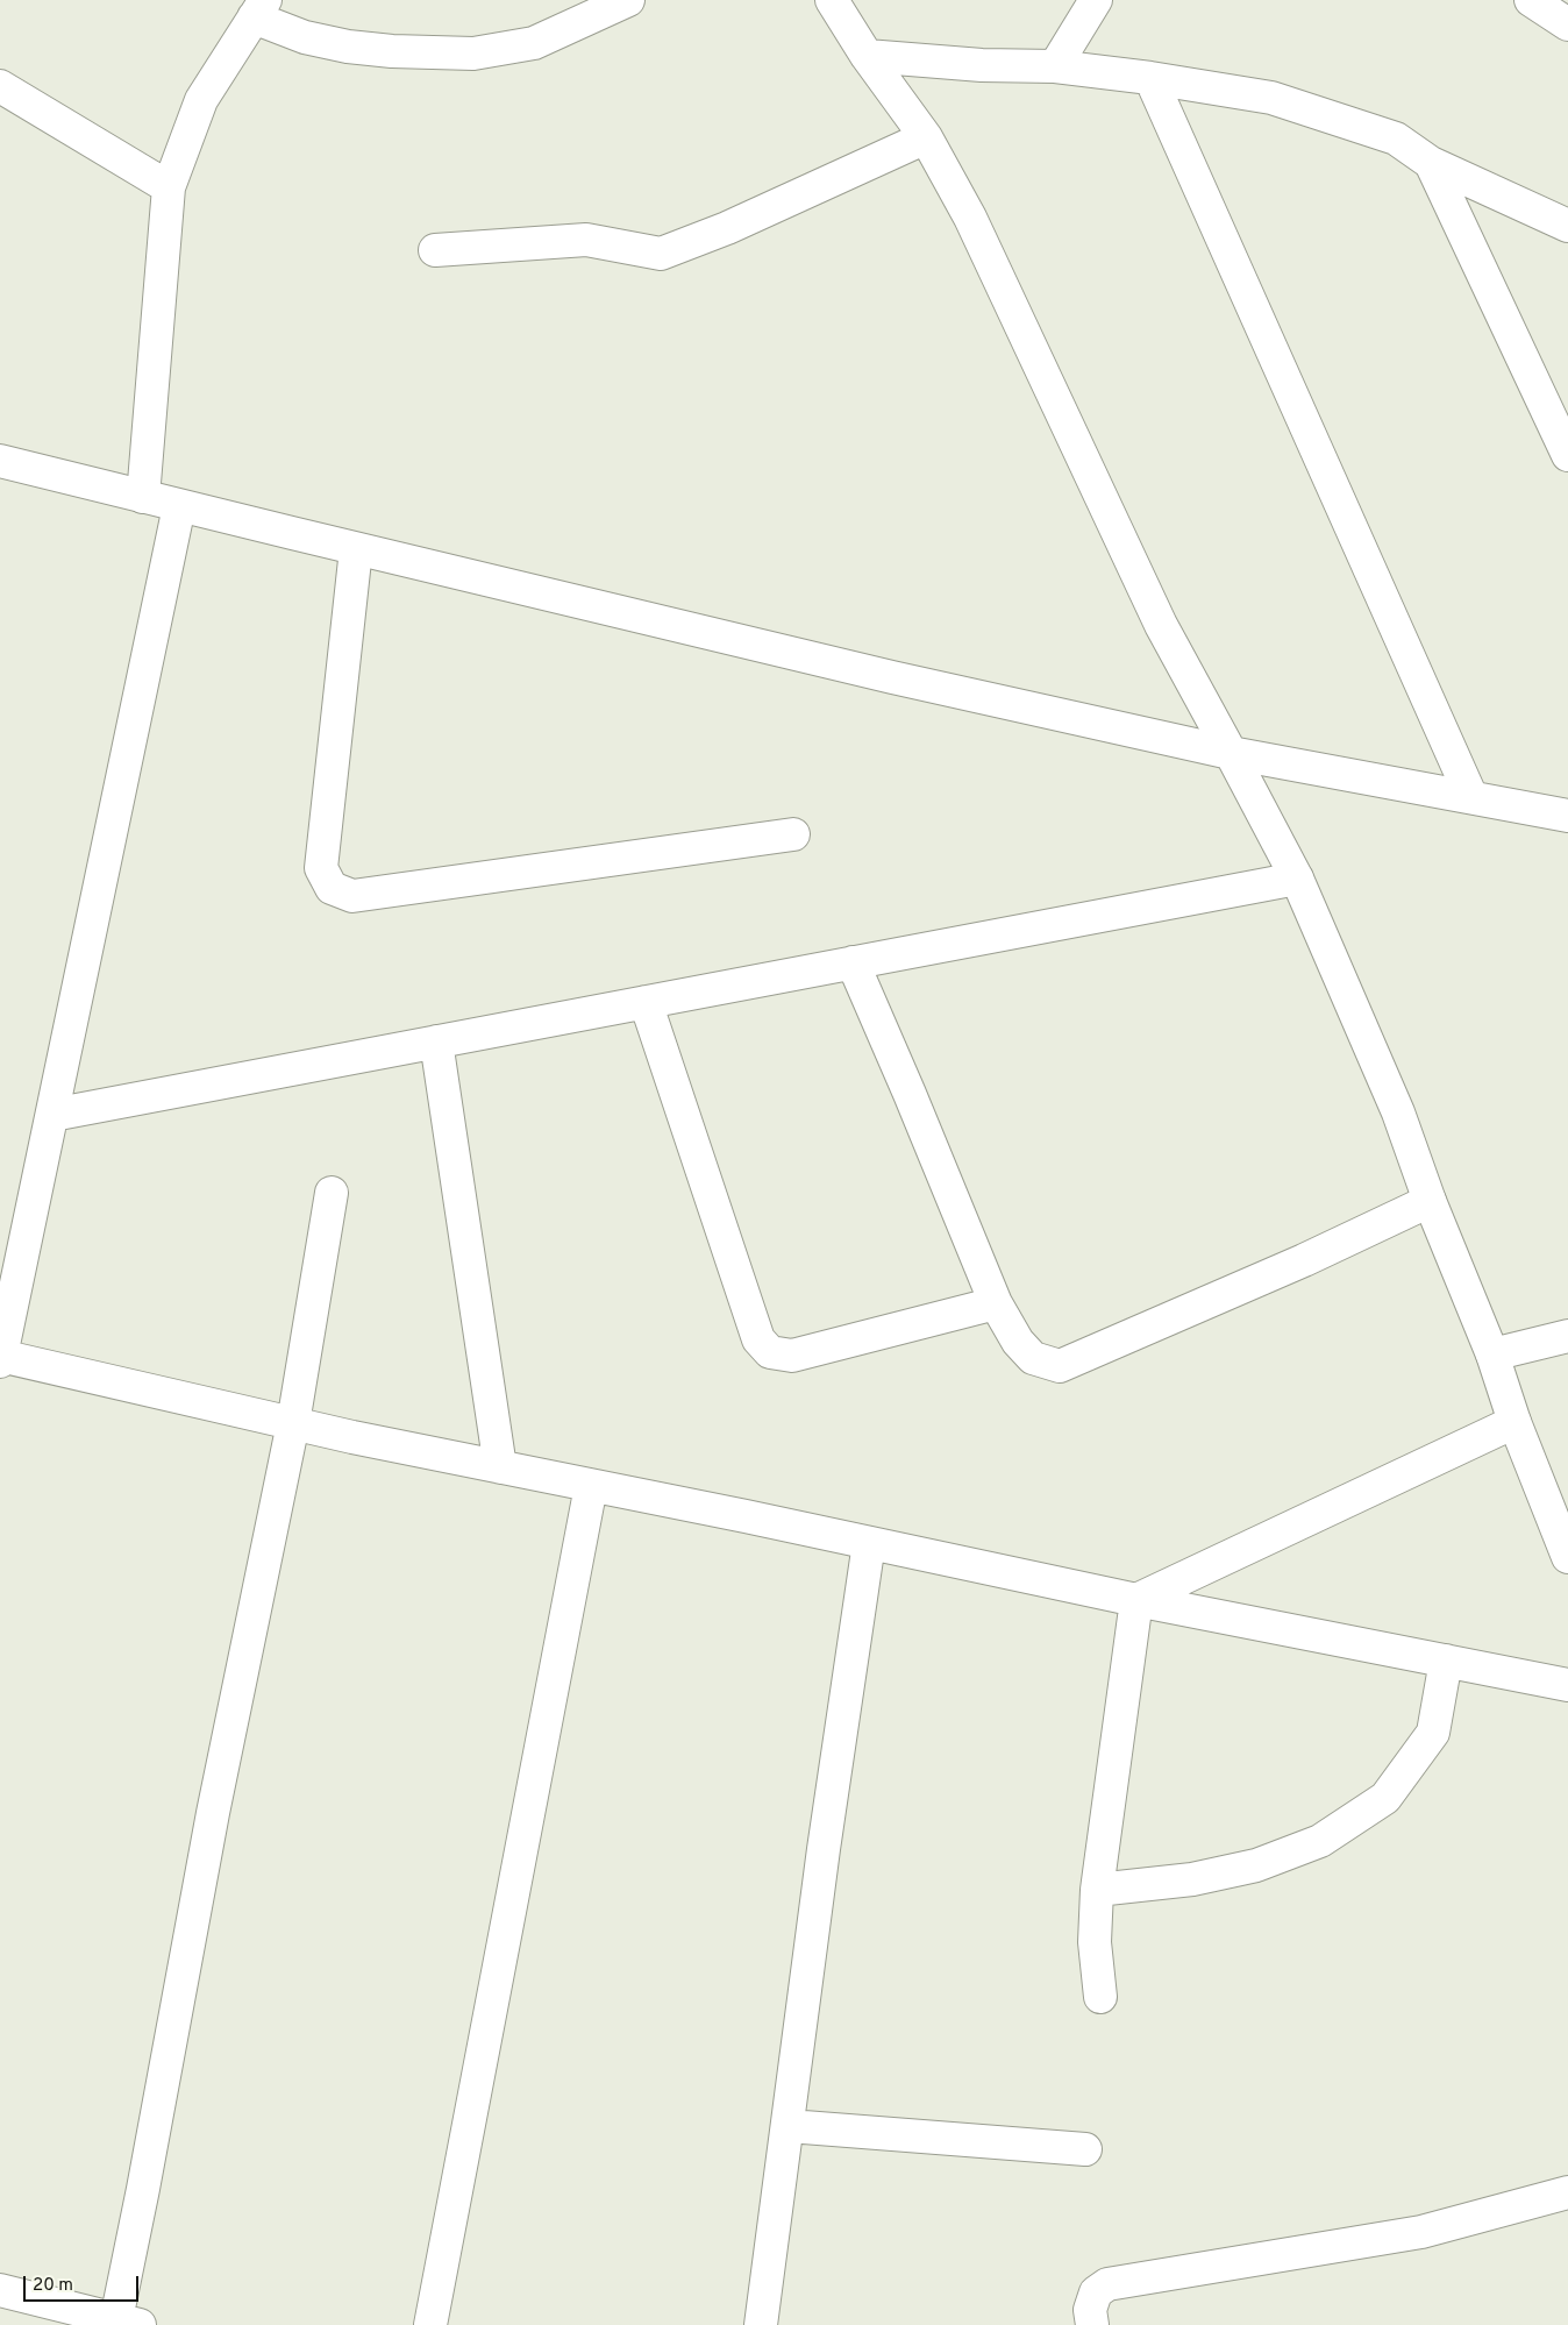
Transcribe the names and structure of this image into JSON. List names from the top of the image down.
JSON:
{
  "scale_bar": "20 m"
}
